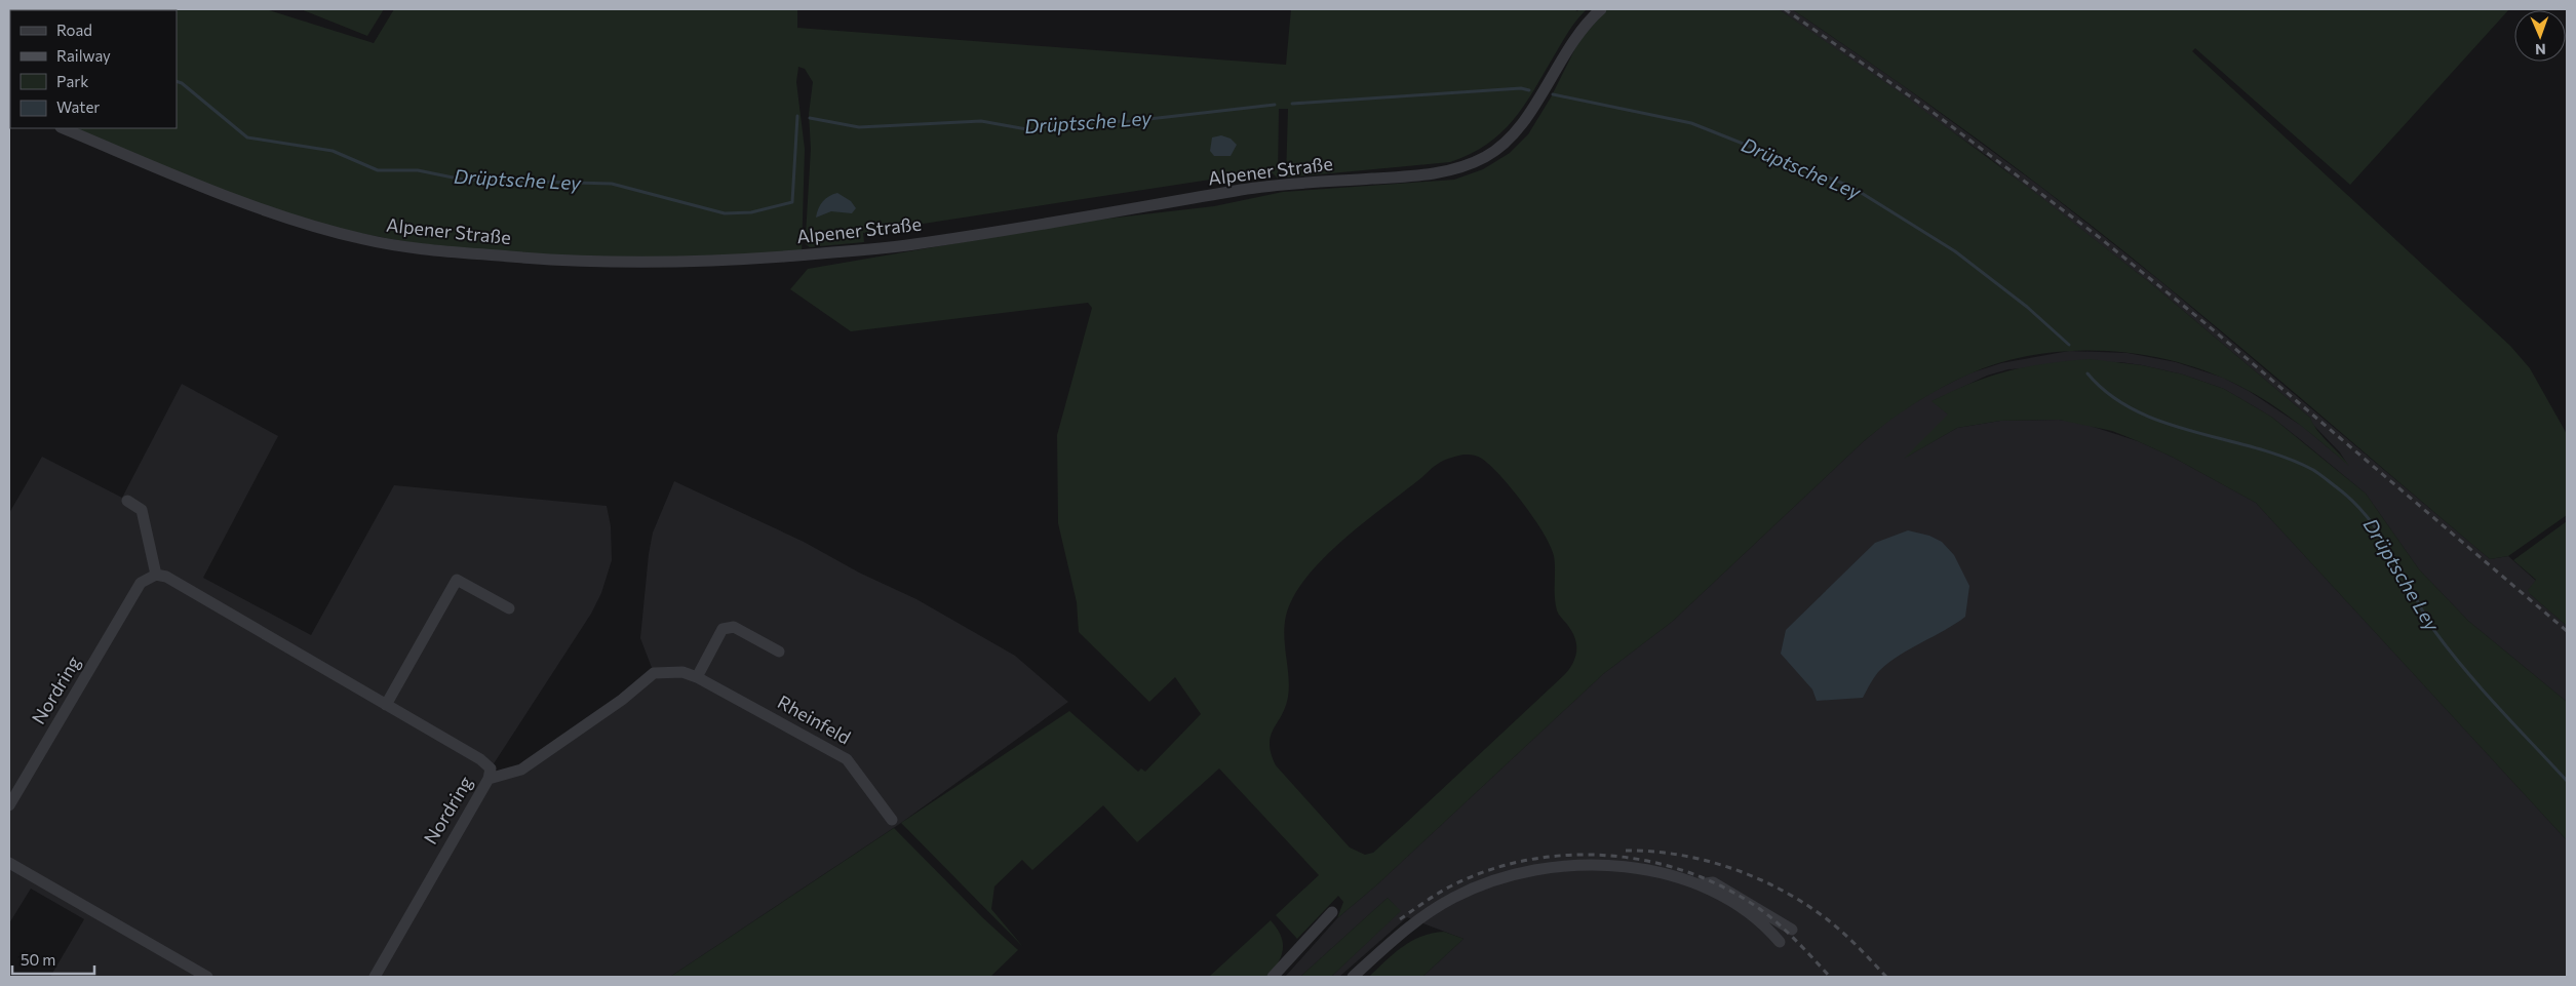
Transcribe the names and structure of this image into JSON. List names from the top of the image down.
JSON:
{
  "streets": {
    "street": ["Alpener Straße", "Nordring", "Rheinfeld"]
  },
  "crossings": [
    ["Nordring", "Rheinfeld"]
  ],
  "water": ["Drüptsche Ley"],
  "legend": [
    "Road",
    "Railway",
    "Park",
    "Water"
  ],
  "scale_bar": "50 m",
  "north": "bottom"
}
